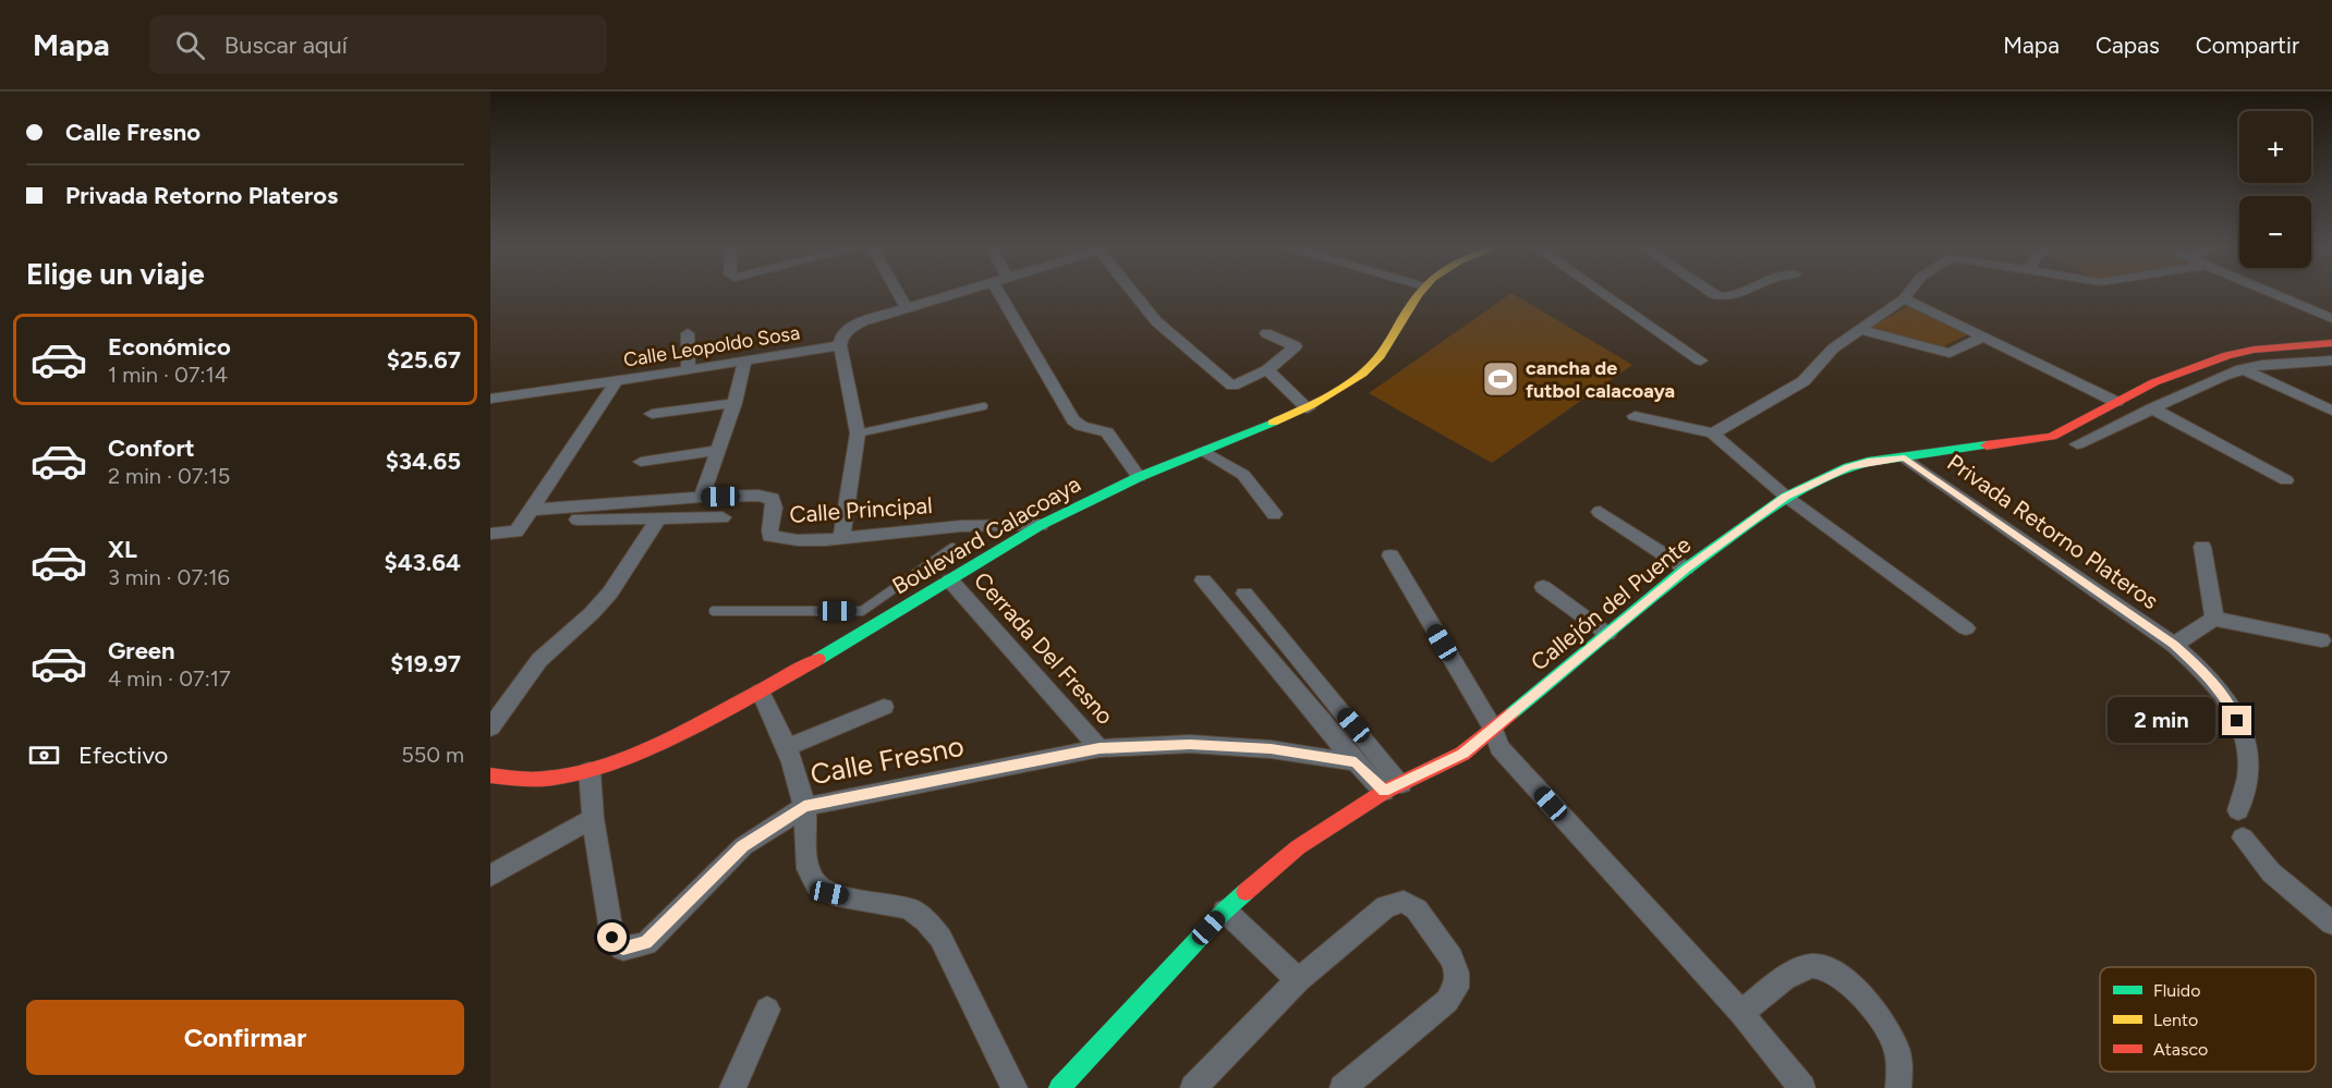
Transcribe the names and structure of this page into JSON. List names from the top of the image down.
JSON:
{
  "streets": {
    "street": [
      "Calle Leopoldo Sosa",
      "Calle Principal",
      "Privada Retorno Plateros",
      "Boulevard Calacoaya",
      "Callejón del Puente",
      "Cerrada Del Fresno",
      "Calle Fresno"
    ]
  },
  "crossings": [
    ["Calle Principal", "Boulevard Calacoaya"],
    ["Privada Retorno Plateros", "Callejón del Puente"],
    ["Boulevard Calacoaya", "Cerrada Del Fresno"],
    ["Boulevard Calacoaya", "Calle Fresno"],
    ["Cerrada Del Fresno", "Calle Fresno"]
  ],
  "places": {
    "sports": ["cancha de futbol calacoaya"]
  },
  "legend": ["Fluido", "Lento", "Atasco"],
  "page": {
    "header": "Mapa",
    "search": "Buscar aquí",
    "nav": ["Mapa", "Capas", "Compartir"],
    "banner": ["Calle Fresno", "Privada Retorno Plateros"],
    "map_buttons": ["+", "−"],
    "heading": "Elige un viaje",
    "list": [
      {
        "name": "Económico",
        "note": "1 min · 07:14",
        "value": "$25.67"
      },
      {
        "name": "Confort",
        "note": "2 min · 07:15",
        "value": "$34.65"
      },
      {
        "name": "XL",
        "note": "3 min · 07:16",
        "value": "$43.64"
      },
      {
        "name": "Green",
        "note": "4 min · 07:17",
        "value": "$19.97"
      }
    ],
    "bubble": "2 min",
    "pay": ["Efectivo", "550 m"],
    "buttons": "Confirmar"
  }
}
